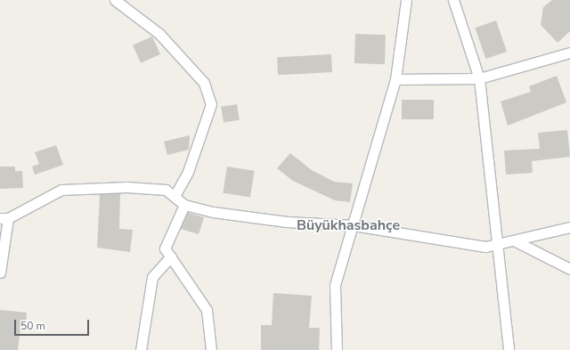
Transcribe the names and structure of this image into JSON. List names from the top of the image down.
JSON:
{
  "districts": ["Büyükhasbahçe"],
  "scale_bar": "50 m"
}
